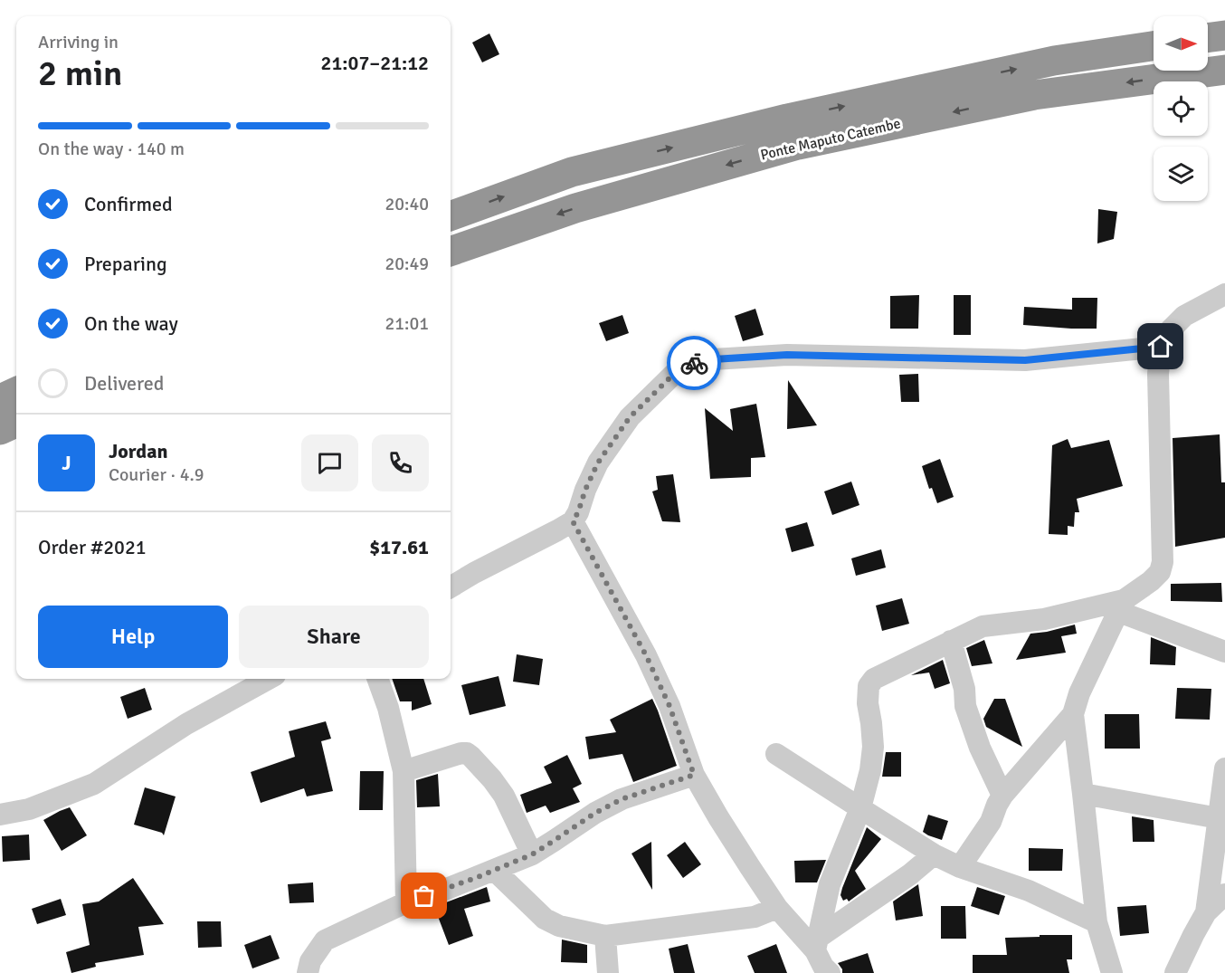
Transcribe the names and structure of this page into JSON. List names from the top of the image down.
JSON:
{
  "streets": {
    "highway": ["Ponte Maputo Catembe"]
  },
  "north": "right",
  "page": {
    "heading": ["2 min", "Arriving in", "21:07–21:12"],
    "panel": [
      "Jordan",
      "Courier · 4.9",
      "Order #2021",
      "$17.61"
    ],
    "bar": "On the way · 140 m",
    "list": [
      ["Confirmed", "20:40"],
      ["Preparing", "20:49"],
      ["On the way", "21:01"],
      "Delivered"
    ],
    "round": "J",
    "buttons": ["Help", "Share"]
  }
}
